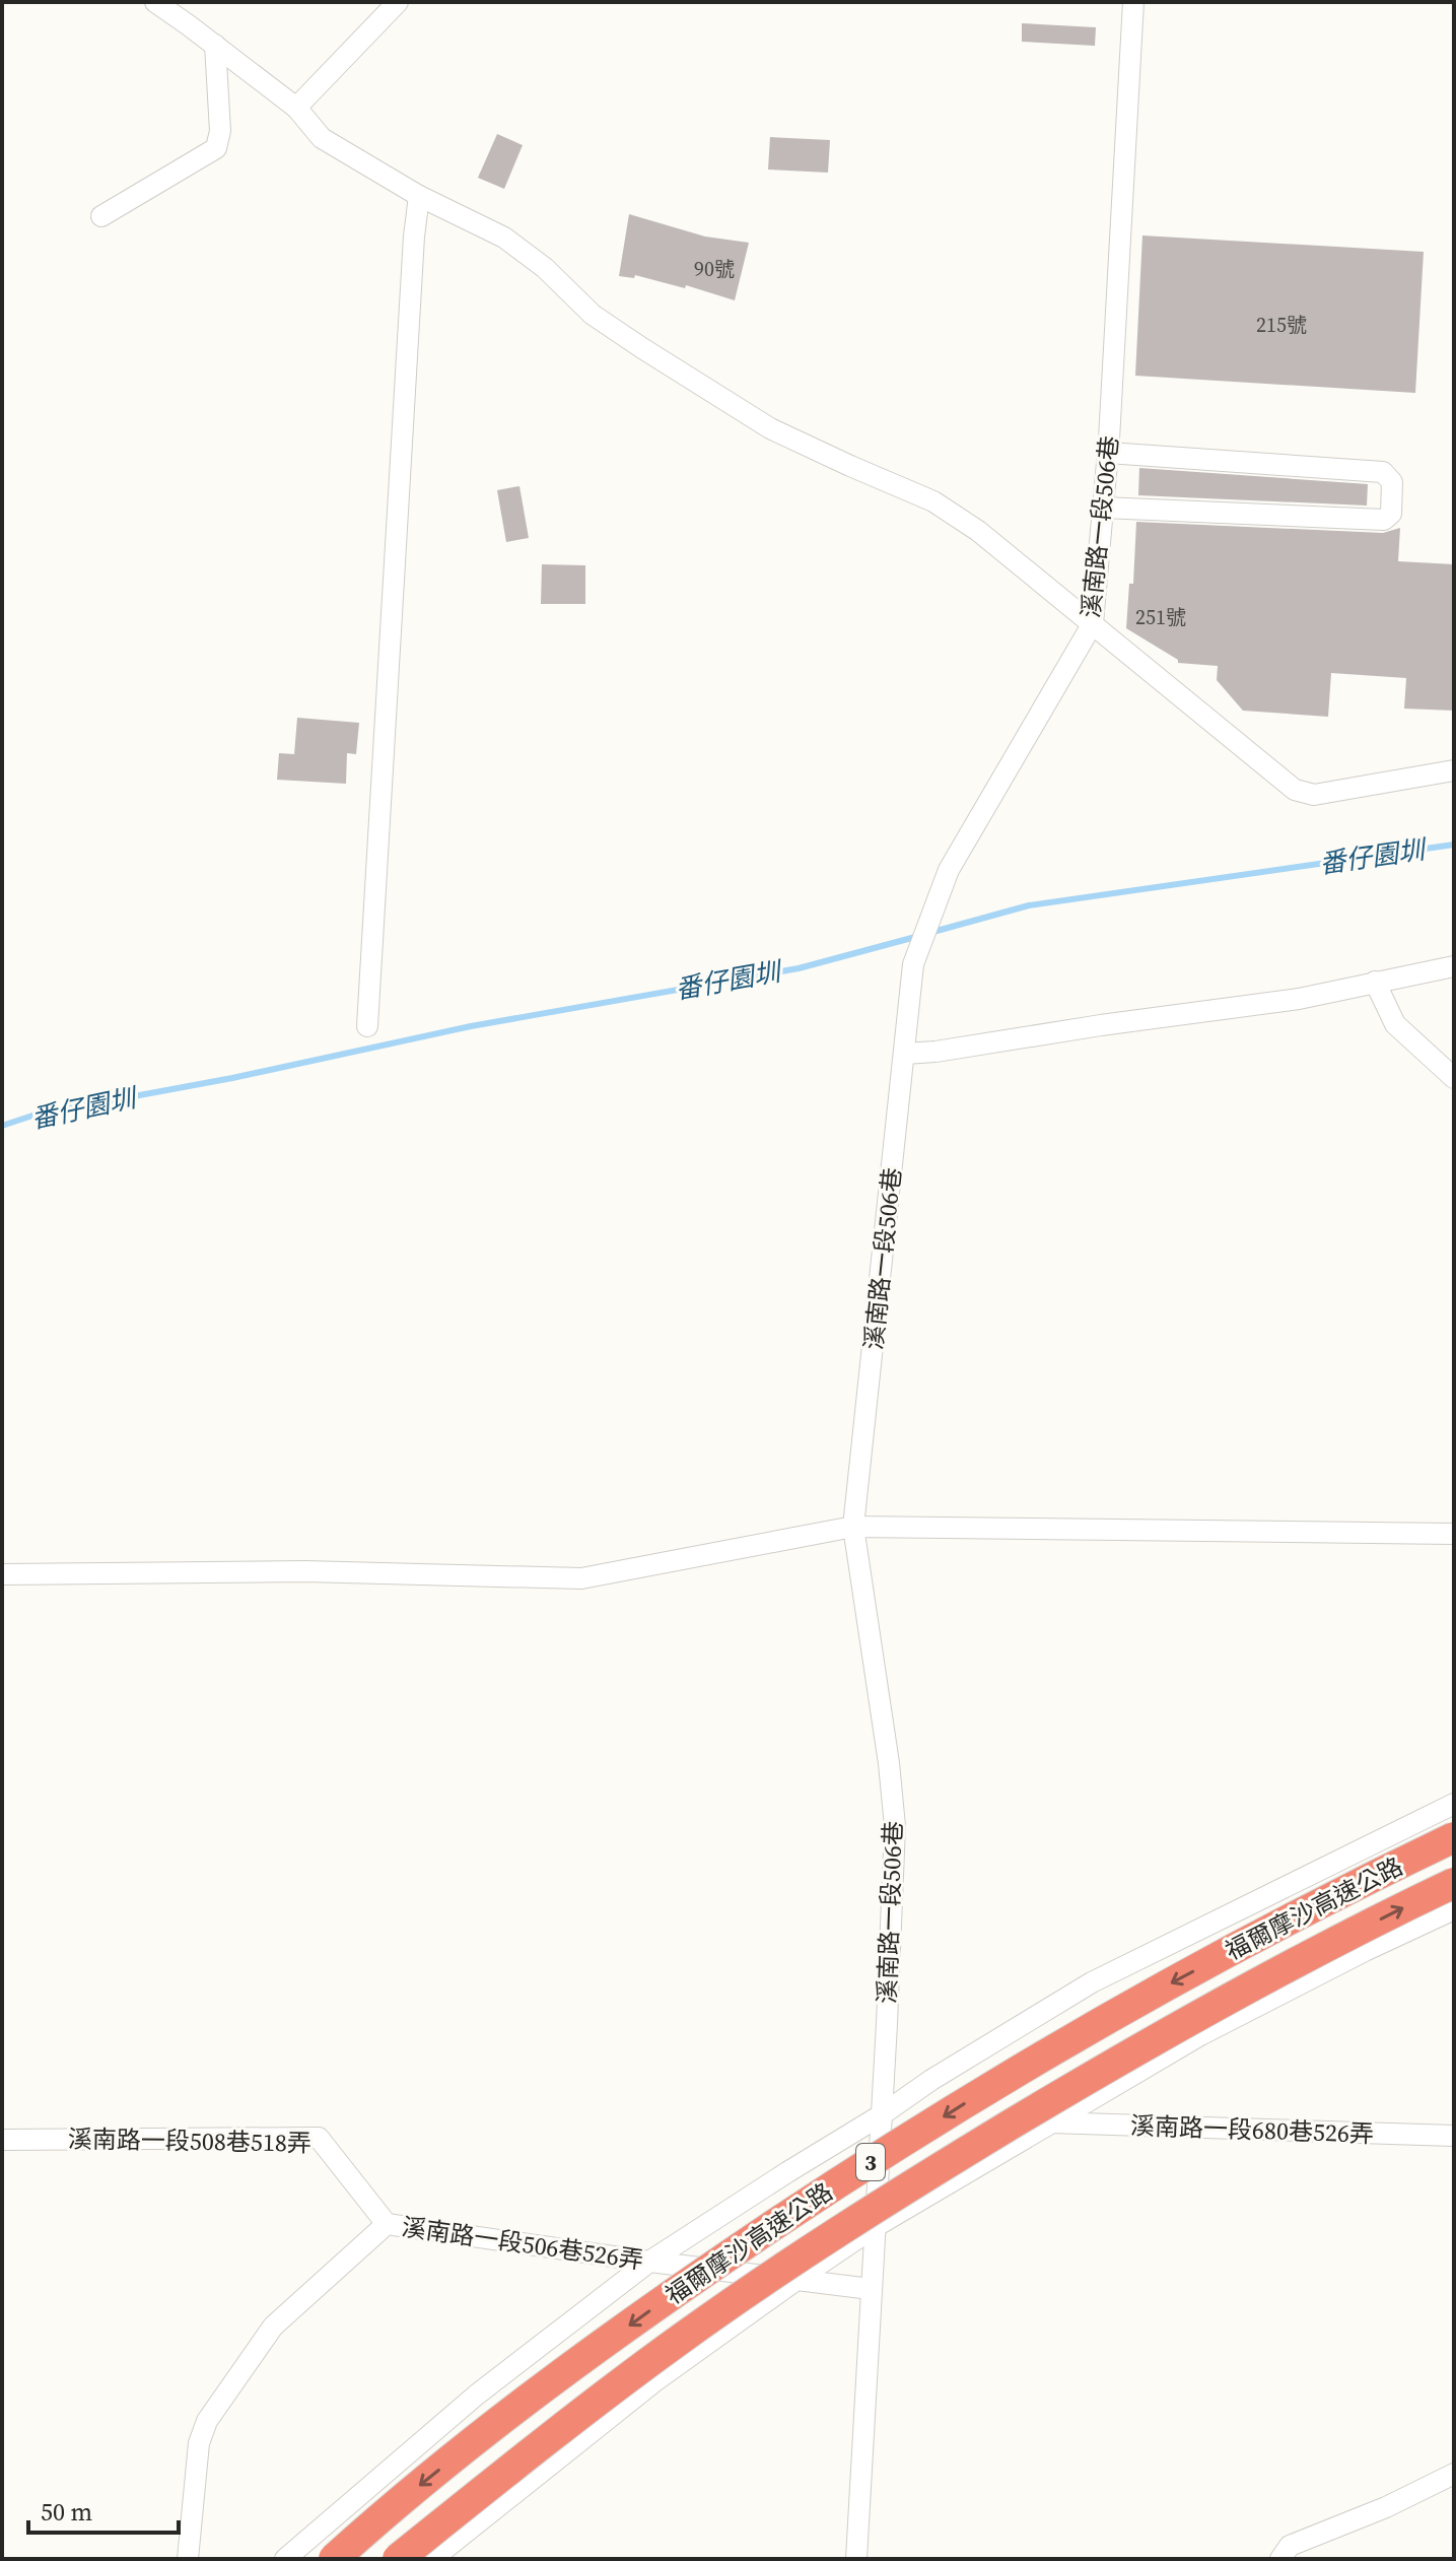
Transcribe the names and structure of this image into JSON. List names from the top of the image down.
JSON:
{
  "streets": {
    "highway": ["福爾摩沙高速公路", "3"],
    "street": [
      "溪南路一段506巷",
      "溪南路一段680巷526弄",
      "溪南路一段508巷518弄",
      "溪南路一段506巷526弄"
    ]
  },
  "crossings": [
    ["溪南路一段506巷", "溪南路一段506巷526弄"],
    ["溪南路一段508巷518弄", "溪南路一段506巷526弄"]
  ],
  "water": ["番仔園圳"],
  "house_numbers": ["90號", "215號", "251號"],
  "scale_bar": "50 m"
}
